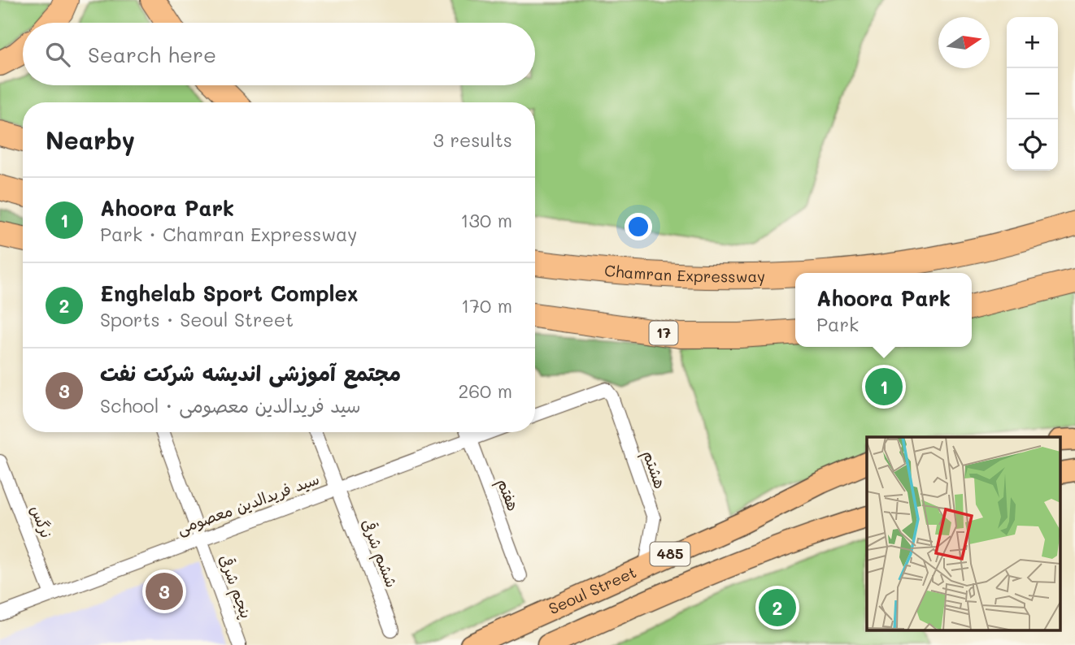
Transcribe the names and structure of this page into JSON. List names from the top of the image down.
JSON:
{
  "streets": {
    "highway": ["Chamran Expressway", "17"],
    "main road": ["485", "Seoul Street"],
    "street": [
      "هشتم",
      "هفتم",
      "سید فریدالدین معصومی",
      "نرگس",
      "ششم شرقی",
      "پنجم شرقی"
    ]
  },
  "crossings": [
    ["هشتم", "Seoul Street"],
    ["هفتم", "سید فریدالدین معصومی"],
    ["سید فریدالدین معصومی", "نرگس"],
    ["سید فریدالدین معصومی", "ششم شرقی"],
    ["سید فریدالدین معصومی", "پنجم شرقی"]
  ],
  "north": "right",
  "page": {
    "map_buttons": ["+", "−"],
    "search": "Search here",
    "heading": ["Nearby", "3 results"],
    "list": [
      {
        "mark": "1",
        "name": "Ahoora Park",
        "note": "Park · Chamran Expressway",
        "value": "130 m"
      },
      {
        "mark": "2",
        "name": "Enghelab Sport Complex",
        "note": "Sports · Seoul Street",
        "value": "170 m"
      },
      {
        "mark": "3",
        "name": "مجتمع آموزشی اندیشه شرکت نفت",
        "note": "School · سید فریدالدین معصومی",
        "value": "260 m"
      }
    ],
    "popup": ["Ahoora Park", "Park"],
    "pins": ["1", "3", "2"]
  }
}
